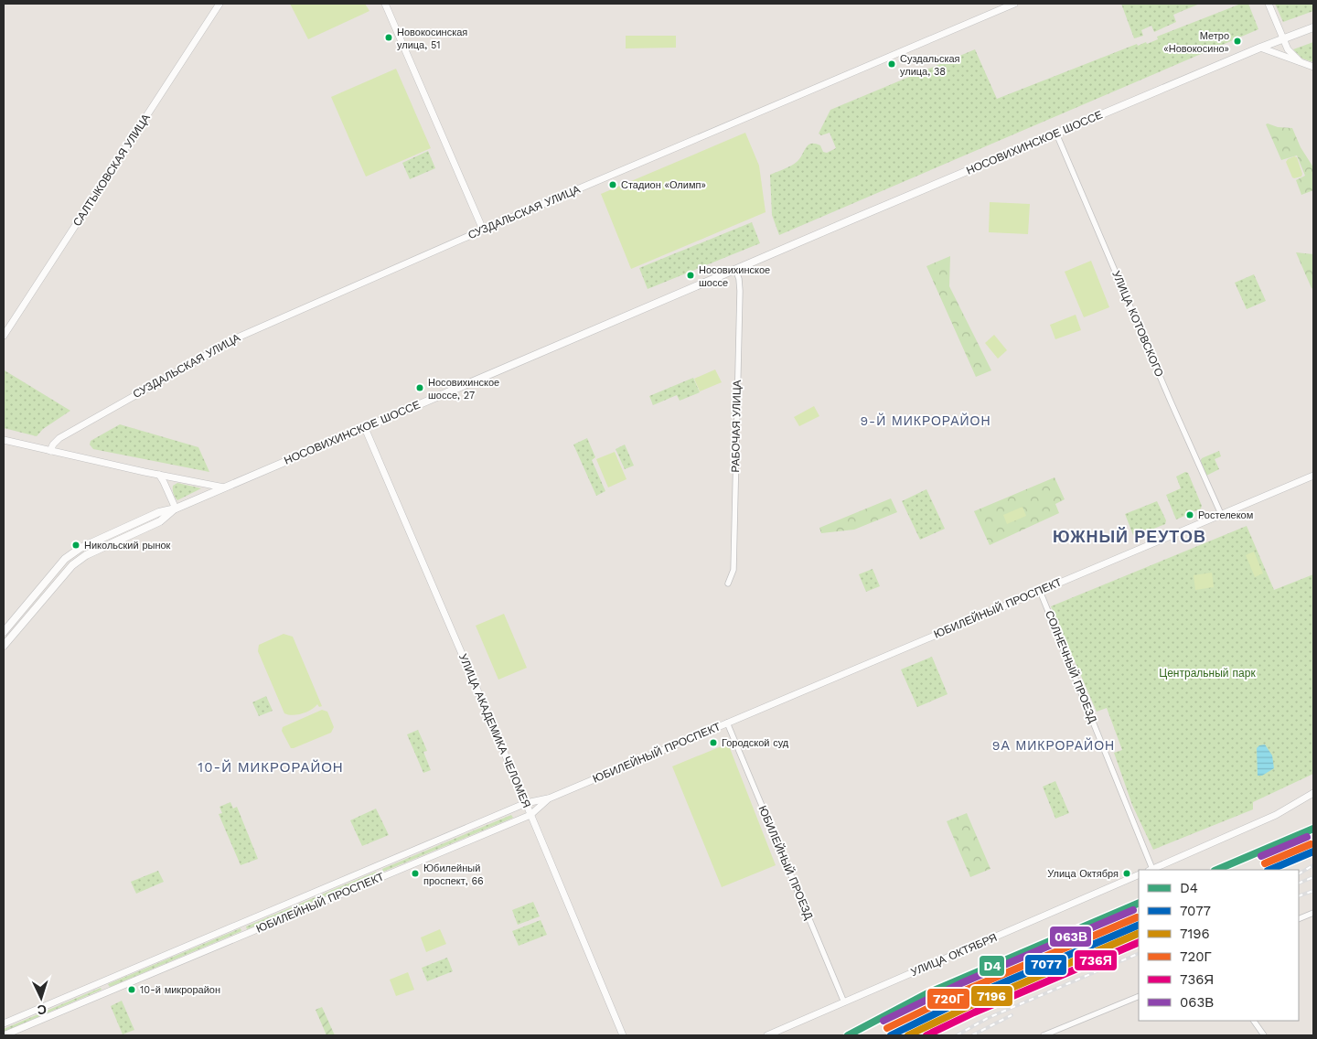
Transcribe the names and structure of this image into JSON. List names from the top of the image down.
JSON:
{
  "streets": {
    "main road": ["НОСОВИХИНСКОЕ ШОССЕ"],
    "street": [
      "САЛТЫКОВСКАЯ УЛИЦА",
      "СУЗДАЛЬСКАЯ УЛИЦА",
      "УЛИЦА КОТОВСКОГО",
      "РАБОЧАЯ УЛИЦА",
      "ЮБИЛЕЙНЫЙ ПРОСПЕКТ",
      "СОЛНЕЧНЫЙ ПРОЕЗД",
      "УЛИЦА АКАДЕМИКА ЧЕЛОМЕЯ",
      "ЮБИЛЕЙНЫЙ ПРОЕЗД",
      "УЛИЦА ОКТЯБРЯ"
    ]
  },
  "crossings": [
    ["НОСОВИХИНСКОЕ ШОССЕ", "УЛИЦА КОТОВСКОГО"],
    ["НОСОВИХИНСКОЕ ШОССЕ", "РАБОЧАЯ УЛИЦА"],
    ["НОСОВИХИНСКОЕ ШОССЕ", "УЛИЦА АКАДЕМИКА ЧЕЛОМЕЯ"],
    ["УЛИЦА КОТОВСКОГО", "ЮБИЛЕЙНЫЙ ПРОСПЕКТ"],
    ["ЮБИЛЕЙНЫЙ ПРОСПЕКТ", "СОЛНЕЧНЫЙ ПРОЕЗД"],
    ["ЮБИЛЕЙНЫЙ ПРОСПЕКТ", "УЛИЦА АКАДЕМИКА ЧЕЛОМЕЯ"],
    ["ЮБИЛЕЙНЫЙ ПРОСПЕКТ", "ЮБИЛЕЙНЫЙ ПРОЕЗД"],
    ["ЮБИЛЕЙНЫЙ ПРОЕЗД", "УЛИЦА ОКТЯБРЯ"]
  ],
  "districts": [
    "9-Й МИКРОРАЙОН",
    "ЮЖНЫЙ РЕУТОВ",
    "9А МИКРОРАЙОН",
    "10-Й МИКРОРАЙОН"
  ],
  "parks": ["Центральный парк"],
  "places": [
    "Новокосинская улица, 51",
    "Метро «Новокосино»",
    "Суздальская улица, 38",
    "Стадион «Олимп»",
    "Носовихинское шоссе",
    "Носовихинское шоссе, 27",
    "Ростелеком",
    "Никольский рынок",
    "Городской суд",
    "Юбилейный проспект, 66",
    "Улица Октября",
    "10-й микрорайон"
  ],
  "lines": [
    "transit line D4",
    "transit line 063В",
    "transit line 720Г",
    "transit line 7077",
    "transit line 7196",
    "transit line 736Я"
  ],
  "legend": [
    "D4",
    "7077",
    "7196",
    "720Г",
    "736Я",
    "063В"
  ],
  "north": "bottom"
}
